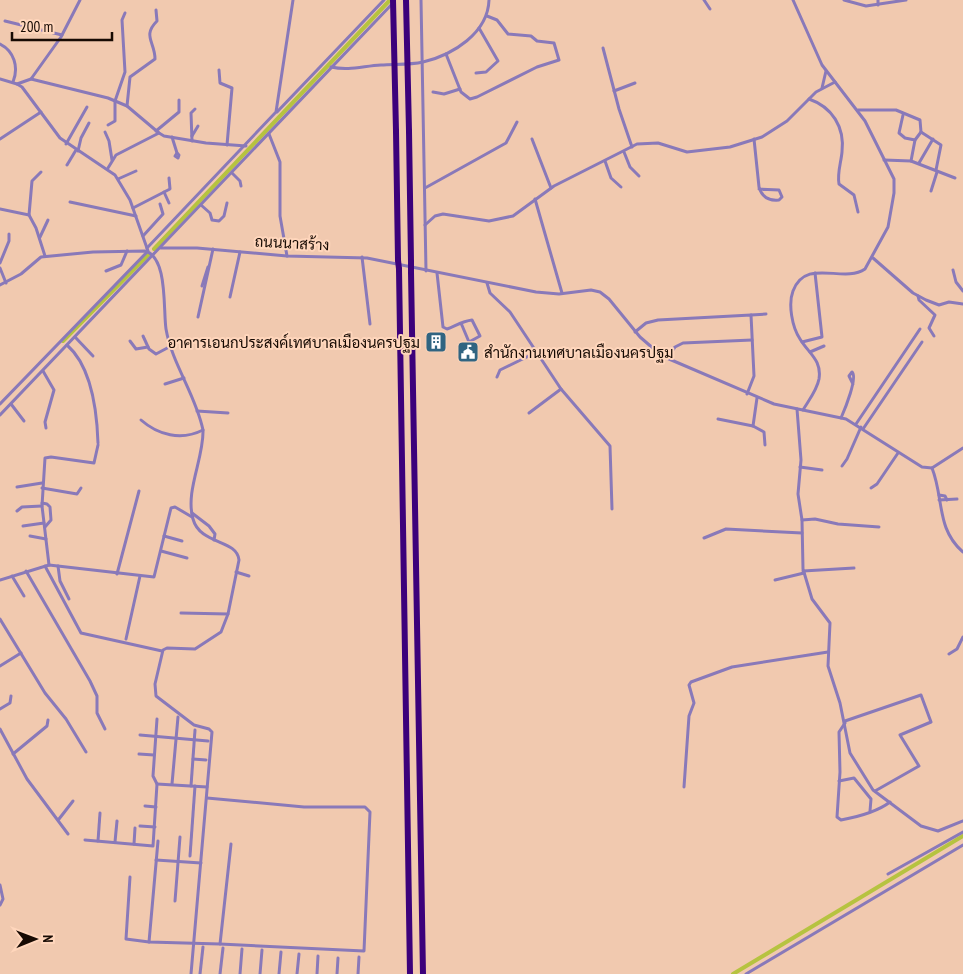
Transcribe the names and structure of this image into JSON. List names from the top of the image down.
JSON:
{
  "streets": {
    "street": ["ถนนนาสร้าง"]
  },
  "places": {
    "building": ["อาคารเอนกประสงค์เทศบาลเมืองนครปฐม"],
    "public building": ["สำนักงานเทศบาลเมืองนครปฐม"]
  },
  "scale_bar": "200 m",
  "north": "right"
}
